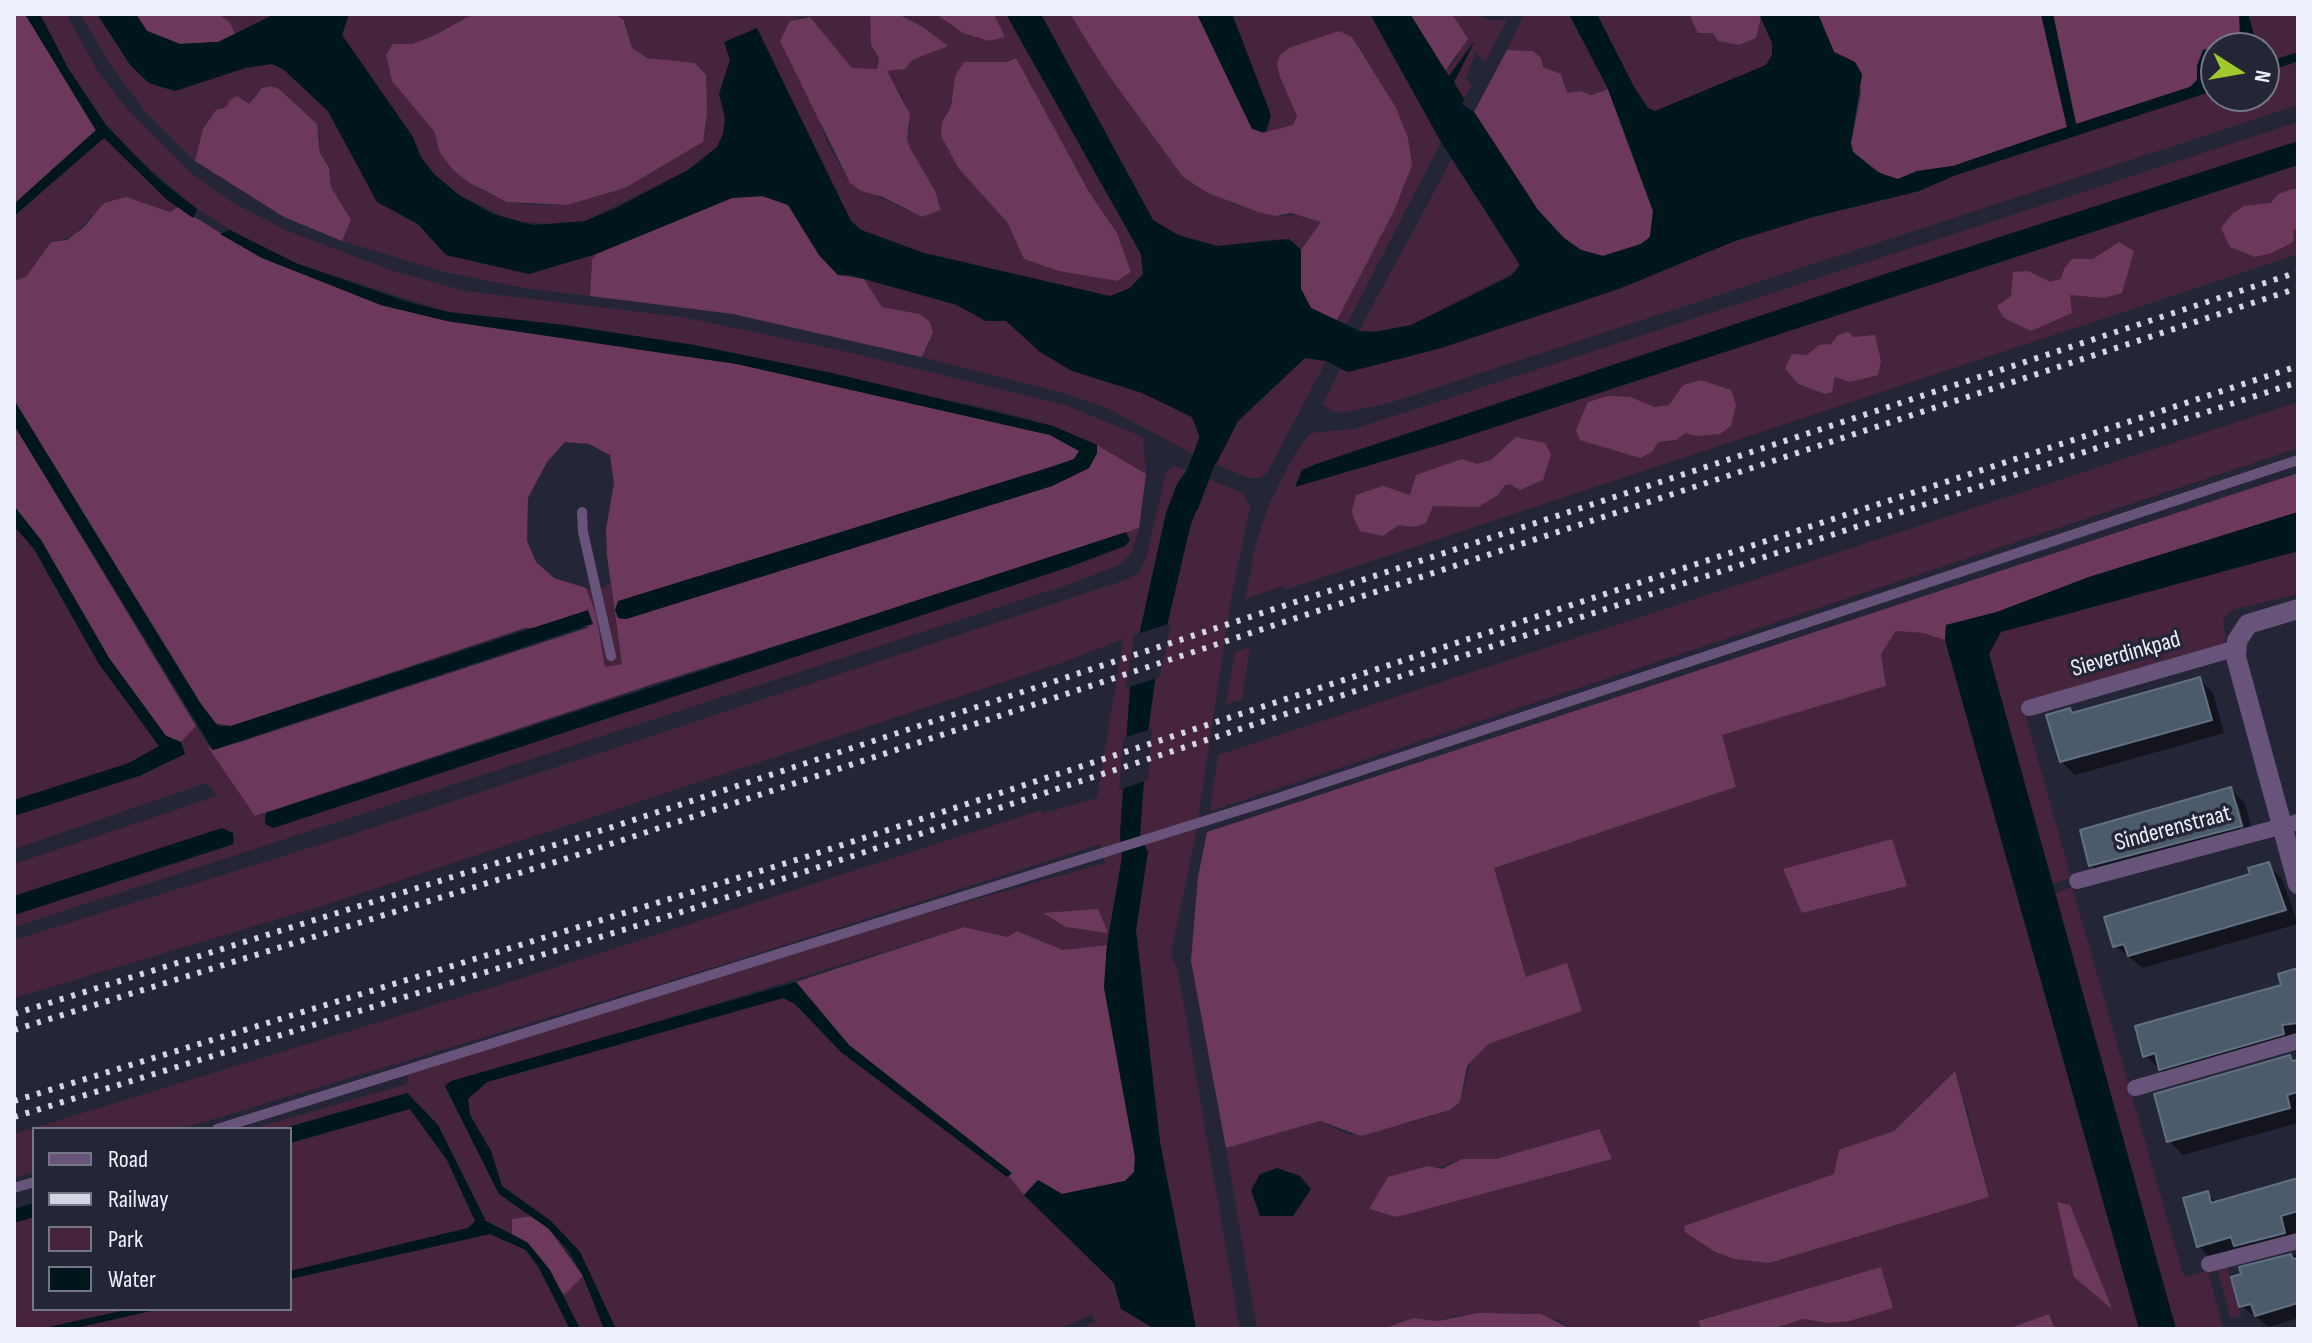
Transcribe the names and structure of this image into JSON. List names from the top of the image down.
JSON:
{
  "streets": {
    "street": ["Sieverdinkpad", "Sinderenstraat"]
  },
  "legend": [
    "Road",
    "Railway",
    "Park",
    "Water"
  ],
  "north": "right"
}
